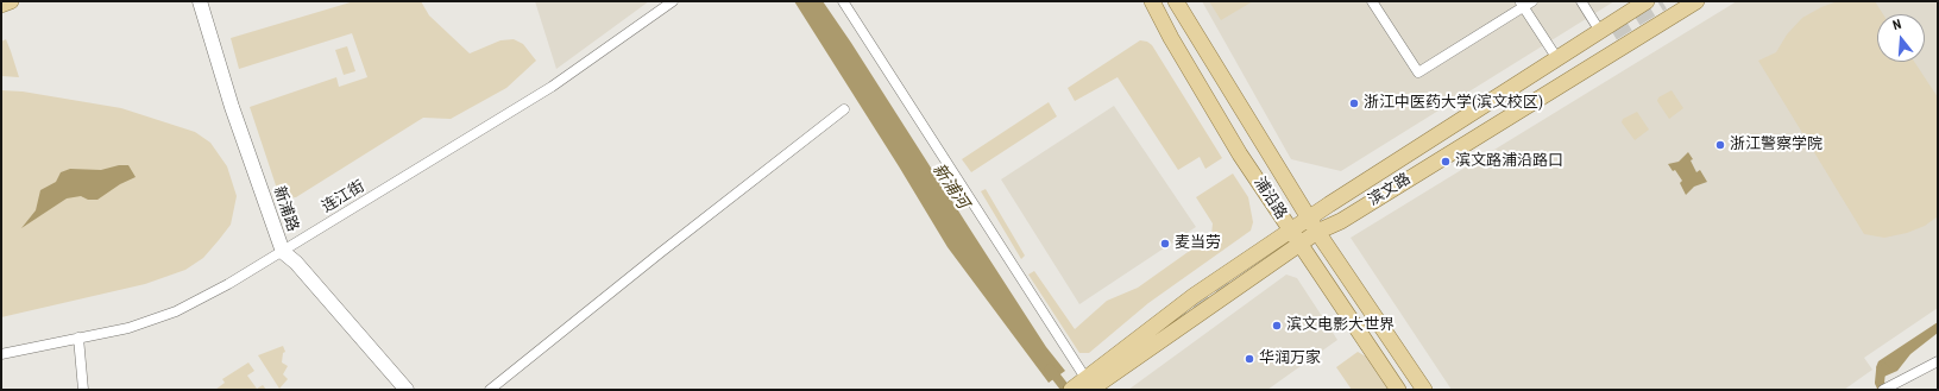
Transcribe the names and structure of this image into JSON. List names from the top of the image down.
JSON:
{
  "streets": {
    "main road": ["滨文路", "浦沿路"],
    "street": ["连江街", "新浦路"]
  },
  "crossings": [
    ["滨文路", "浦沿路"],
    ["连江街", "新浦路"]
  ],
  "water": ["新浦河"],
  "places": [
    "浙江中医药大学(滨文校区)",
    "浙江警察学院",
    "滨文路浦沿路口",
    "麦当劳",
    "滨文电影大世界",
    "华润万家"
  ],
  "north": "top"
}
